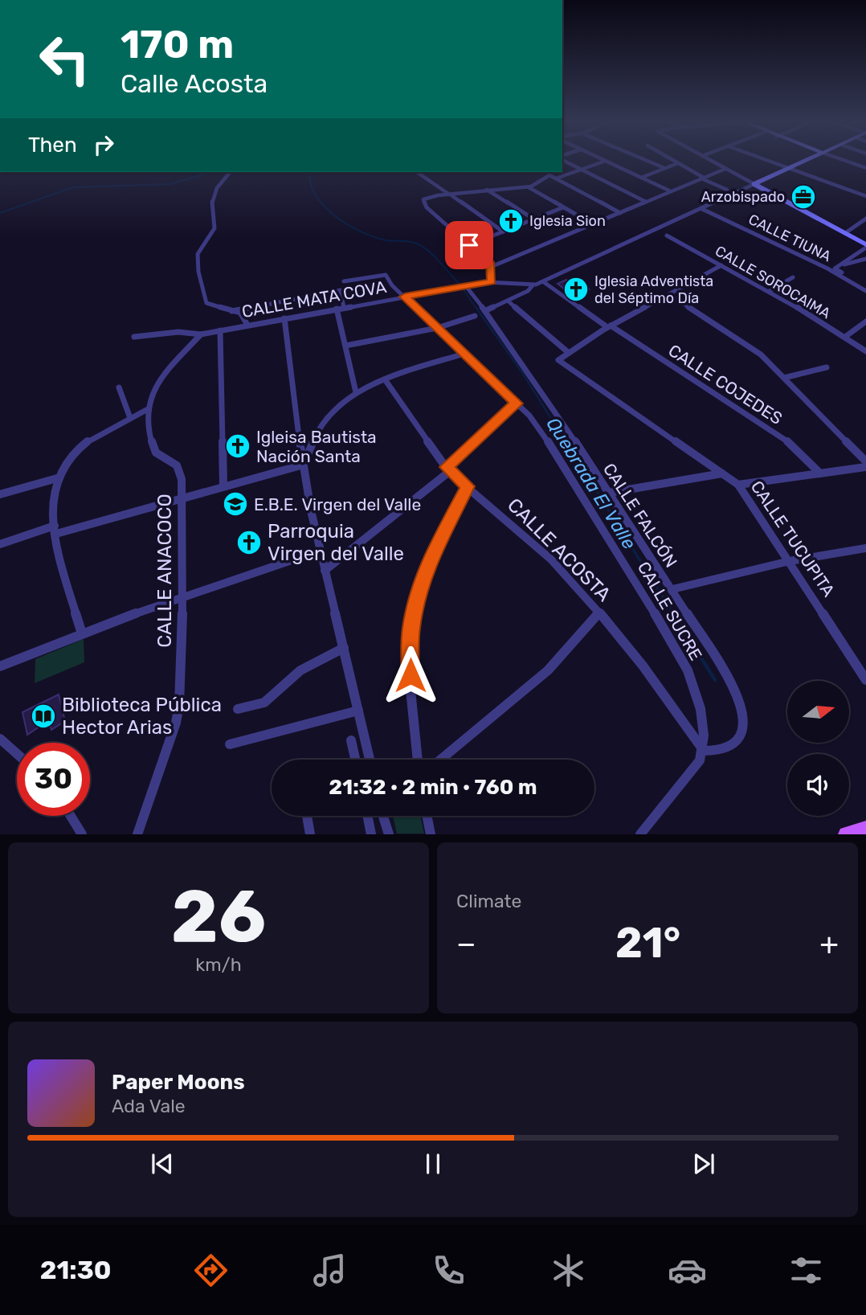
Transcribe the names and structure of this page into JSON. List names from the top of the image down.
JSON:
{
  "streets": {
    "street": [
      "CALLE TIUNA",
      "CALLE SOROCAIMA",
      "CALLE MATA COVA",
      "CALLE COJEDES",
      "CALLE FALCÓN",
      "CALLE TUCUPITA",
      "CALLE ACOSTA",
      "CALLE ANACOCO",
      "CALLE SUCRE"
    ]
  },
  "crossings": [
    ["CALLE MATA COVA", "CALLE FALCÓN"],
    ["CALLE MATA COVA", "CALLE ANACOCO"],
    ["CALLE MATA COVA", "CALLE SUCRE"],
    ["CALLE FALCÓN", "CALLE ACOSTA"],
    ["CALLE FALCÓN", "CALLE SUCRE"],
    ["CALLE ACOSTA", "CALLE SUCRE"]
  ],
  "water": ["Quebrada El Valle"],
  "places": {
    "office": ["Arzobispado"],
    "church": [
      "Iglesia Sion",
      "Iglesia Adventista del Séptimo Día",
      "Igleisa Bautista Nación Santa",
      "Parroquia Virgen del Valle"
    ],
    "school or university": ["E.B.E. Virgen del Valle"],
    "library": ["Biblioteca Pública Hector Arias"]
  },
  "north": "right",
  "page": {
    "turn": ["170 m", "Calle Acosta"],
    "then": "Then",
    "limit": "30",
    "trip": "21:32 · 2 min · 760 m",
    "tile": [
      ["26", "km/h"],
      "Climate"
    ],
    "heat": ["−", "21°", "+"],
    "song": ["Paper Moons", "Ada Vale"],
    "tabs": "21:30"
  }
}
